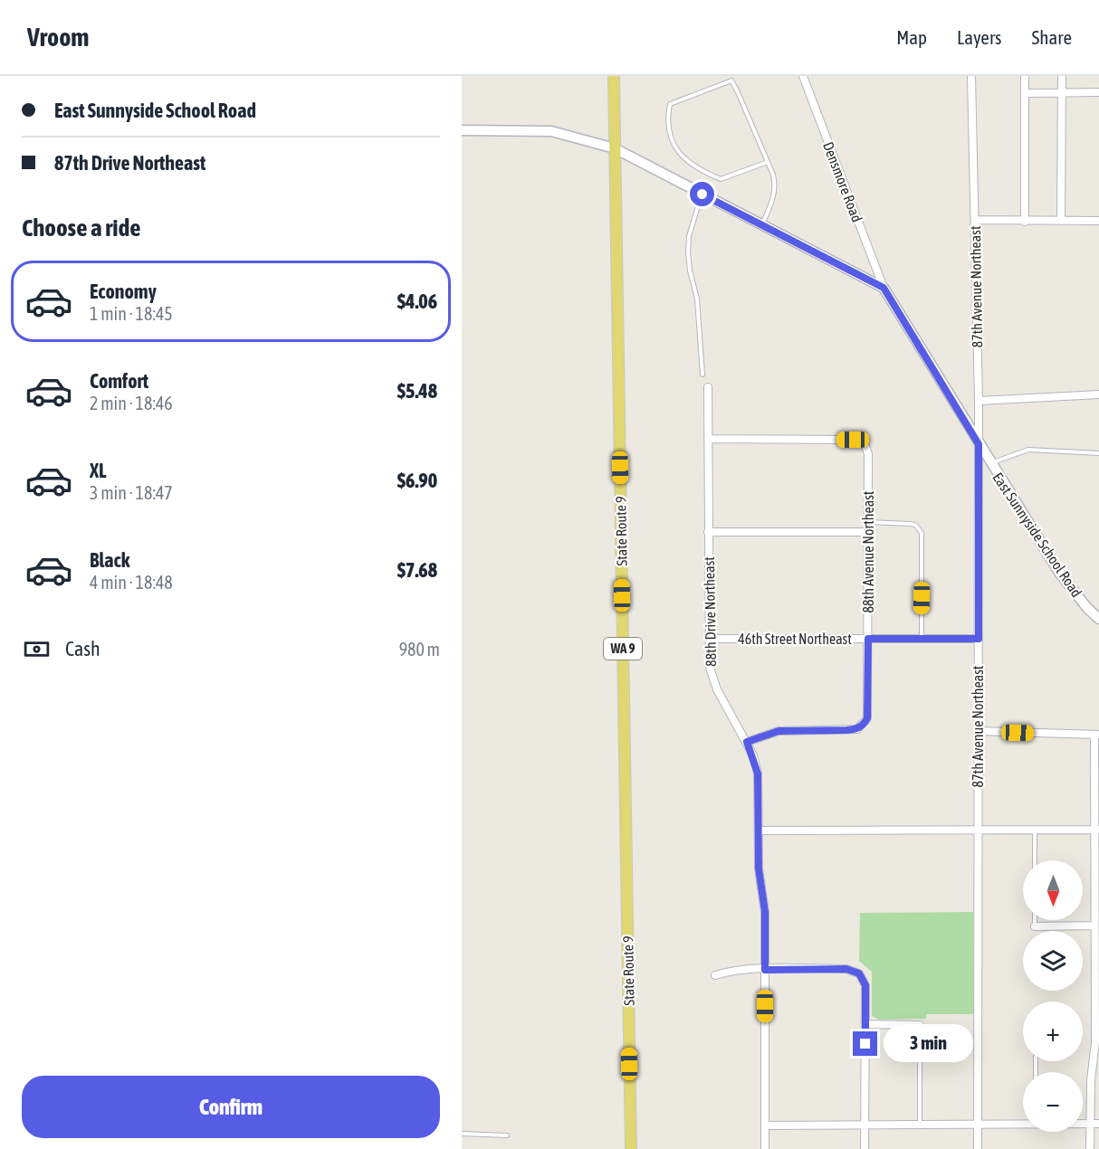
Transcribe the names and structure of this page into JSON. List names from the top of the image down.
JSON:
{
  "streets": {
    "main road": ["State Route 9", "WA 9"],
    "street": [
      "Densmore Road",
      "87th Avenue Northeast",
      "East Sunnyside School Road",
      "88th Avenue Northeast",
      "88th Drive Northeast",
      "46th Street Northeast"
    ]
  },
  "crossings": [
    ["Densmore Road", "East Sunnyside School Road"],
    ["87th Avenue Northeast", "East Sunnyside School Road"],
    ["87th Avenue Northeast", "46th Street Northeast"],
    ["88th Avenue Northeast", "88th Drive Northeast"],
    ["88th Avenue Northeast", "46th Street Northeast"],
    ["88th Drive Northeast", "46th Street Northeast"]
  ],
  "north": "bottom",
  "page": {
    "header": "Vroom",
    "nav": ["Map", "Layers", "Share"],
    "banner": ["East Sunnyside School Road", "87th Drive Northeast"],
    "heading": "Choose a ride",
    "list": [
      {
        "name": "Economy",
        "note": "1 min · 18:45",
        "value": "$4.06"
      },
      {
        "name": "Comfort",
        "note": "2 min · 18:46",
        "value": "$5.48"
      },
      {
        "name": "XL",
        "note": "3 min · 18:47",
        "value": "$6.90"
      },
      {
        "name": "Black",
        "note": "4 min · 18:48",
        "value": "$7.68"
      }
    ],
    "pay": ["Cash", "980 m"],
    "map_buttons": ["+", "−"],
    "bubble": "3 min",
    "buttons": "Confirm"
  }
}
